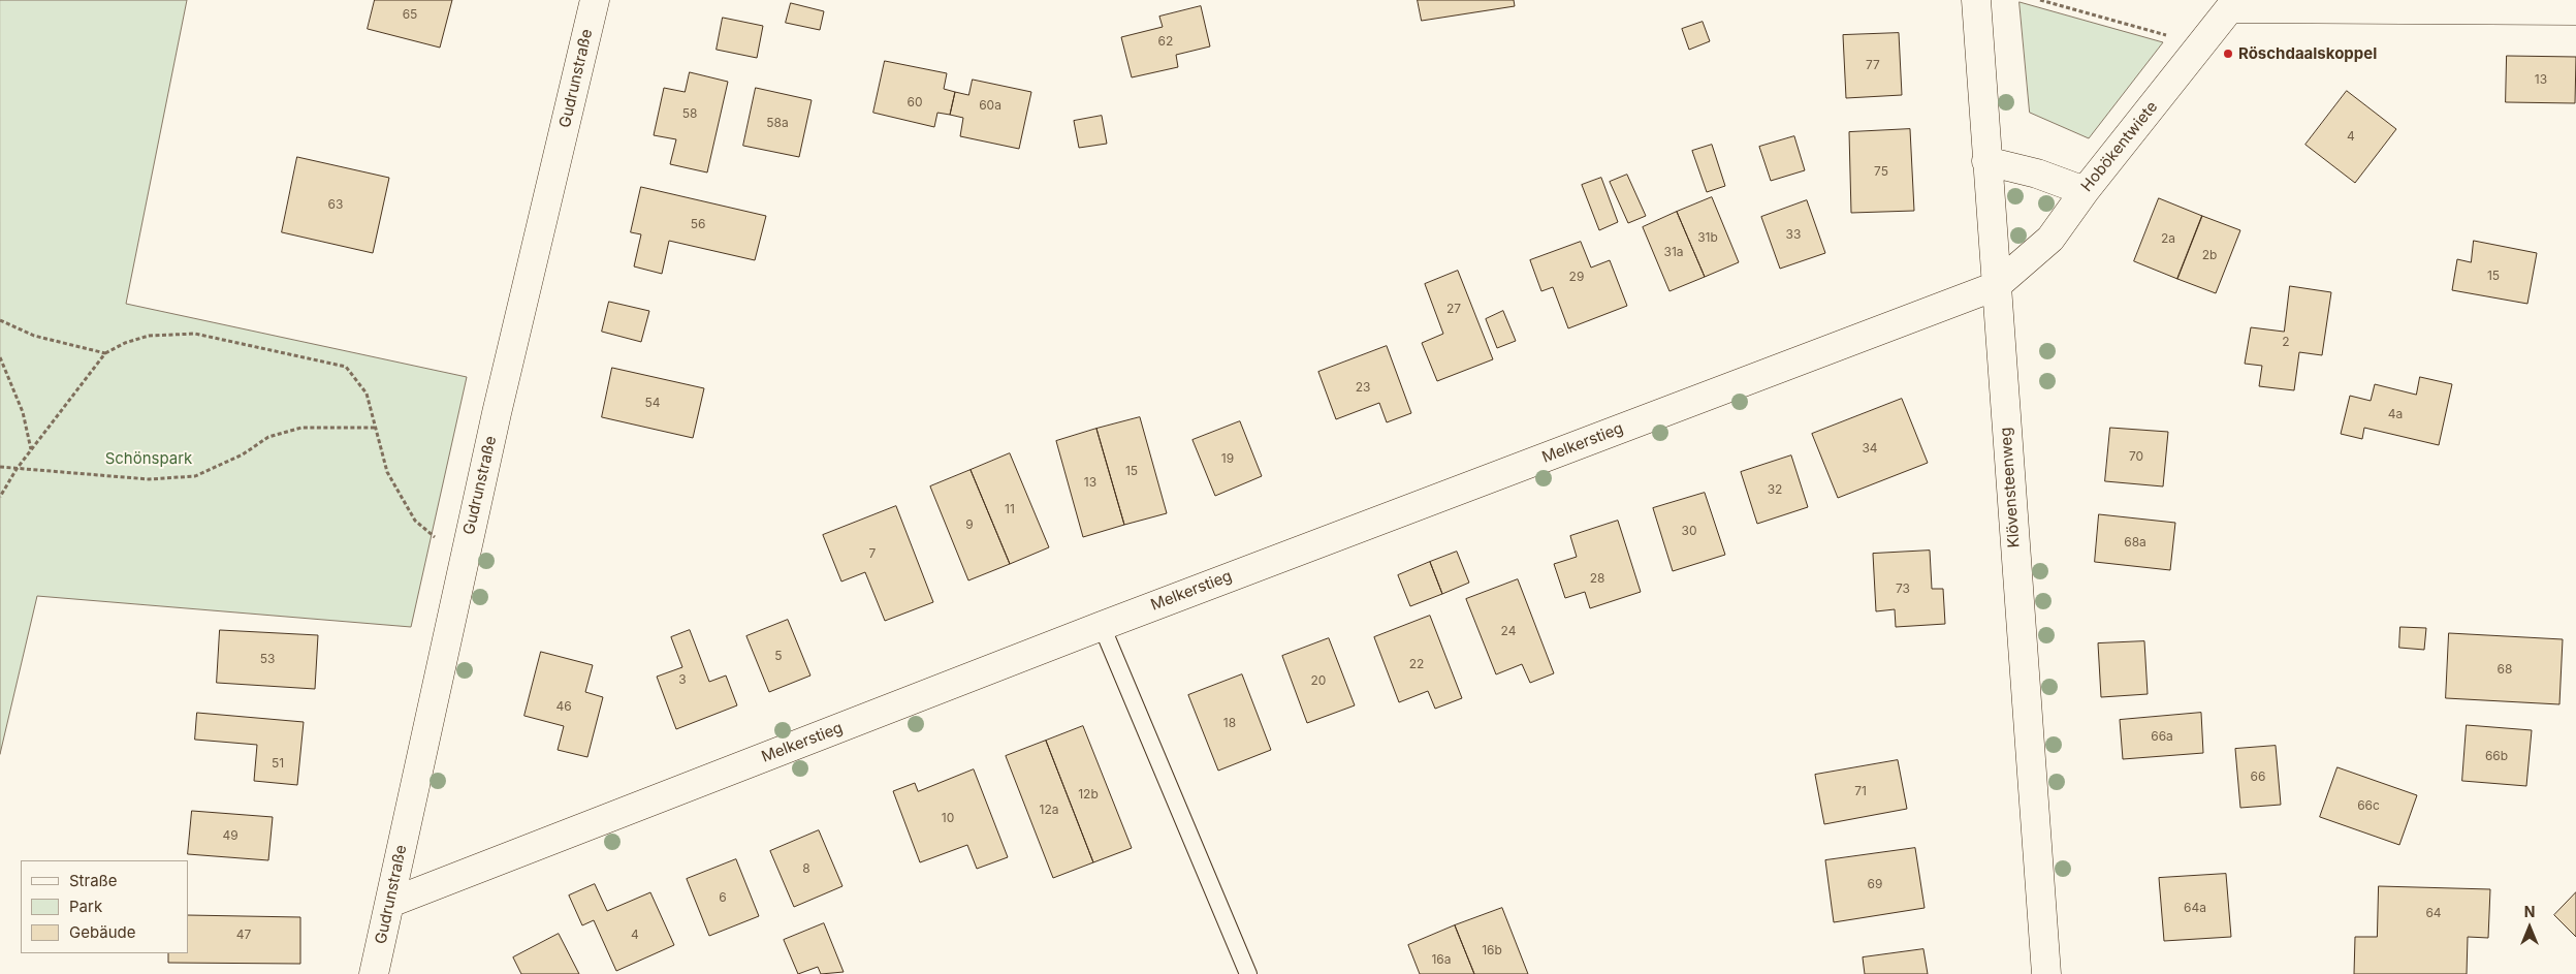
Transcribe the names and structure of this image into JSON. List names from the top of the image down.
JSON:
{
  "streets": {
    "street": [
      "Gudrunstraße",
      "Hobökentwiete",
      "Melkerstieg",
      "Klövensteenweg"
    ]
  },
  "crossings": [
    ["Gudrunstraße", "Melkerstieg"],
    ["Hobökentwiete", "Melkerstieg"],
    ["Hobökentwiete", "Klövensteenweg"],
    ["Melkerstieg", "Klövensteenweg"]
  ],
  "parks": ["Schönspark"],
  "places": ["Röschdaalskoppel"],
  "house_numbers": [
    "65",
    "62",
    "77",
    "13",
    "60",
    "60a",
    "58",
    "58a",
    "4",
    "75",
    "63",
    "56",
    "33",
    "31b",
    "2a",
    "31a",
    "2b",
    "15",
    "29",
    "27",
    "2",
    "23",
    "54",
    "4a",
    "34",
    "70",
    "19",
    "15",
    "13",
    "32",
    "11",
    "9",
    "30",
    "68a",
    "7",
    "28",
    "73",
    "24",
    "5",
    "53",
    "22",
    "68",
    "3",
    "20",
    "46",
    "18",
    "66a",
    "66b",
    "51",
    "66",
    "71",
    "12b",
    "66c",
    "12a",
    "10",
    "49",
    "8",
    "69",
    "6",
    "64a",
    "64",
    "47",
    "4",
    "16b",
    "16a"
  ],
  "legend": ["Straße", "Park", "Gebäude"],
  "north": "top"
}
